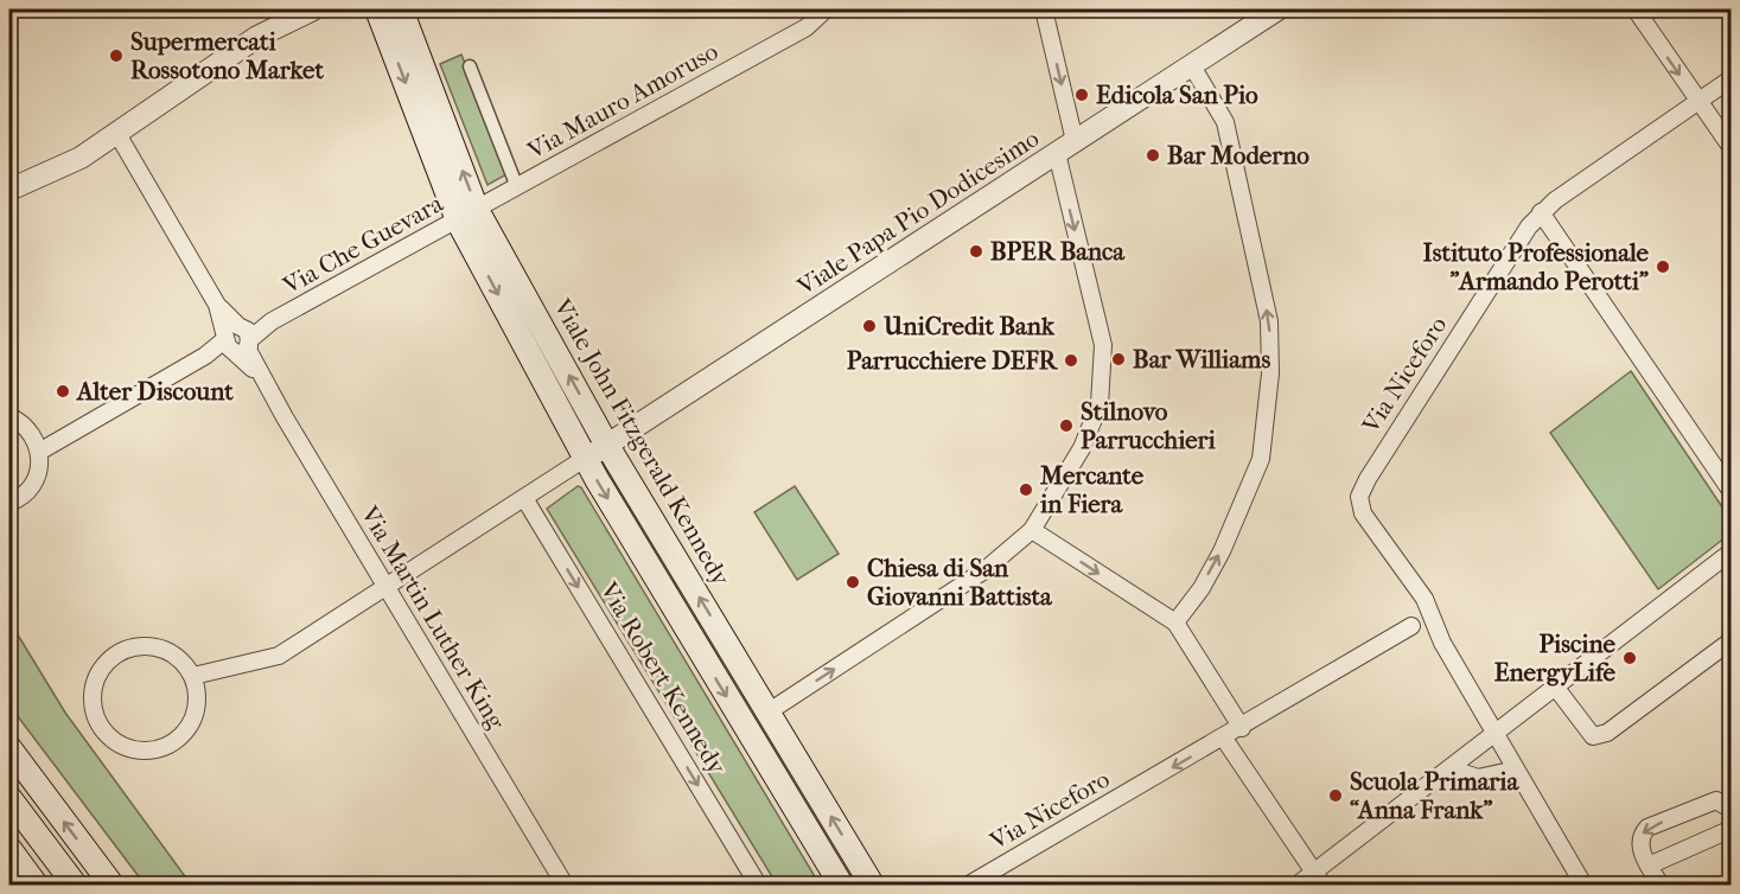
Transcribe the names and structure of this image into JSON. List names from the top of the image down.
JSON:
{
  "streets": {
    "main road": ["Viale John Fitzgerald Kennedy"],
    "street": [
      "Via Mauro Amoruso",
      "Viale Papa Pio Dodicesimo",
      "Via Che Guevara",
      "Via Niceforo",
      "Via Martin Luther King",
      "Via Robert Kennedy"
    ]
  },
  "crossings": [
    ["Via Mauro Amoruso", "Via Che Guevara"],
    ["Via Mauro Amoruso", "Viale John Fitzgerald Kennedy"],
    ["Viale Papa Pio Dodicesimo", "Viale John Fitzgerald Kennedy"],
    ["Via Che Guevara", "Viale John Fitzgerald Kennedy"],
    ["Via Che Guevara", "Via Martin Luther King"]
  ],
  "one_way": ["Via Robert Kennedy"],
  "places": [
    "Supermercati Rossotono Market",
    "Edicola San Pio",
    "Bar Moderno",
    "BPER Banca",
    "Istituto Professionale \"Armando Perotti\"",
    "UniCredit Bank",
    "Bar Williams",
    "Parrucchiere DEFR",
    "Alter Discount",
    "Stilnovo Parrucchieri",
    "Mercante in Fiera",
    "Chiesa di San Giovanni Battista",
    "Piscine EnergyLife",
    "Scuola Primaria “Anna Frank”"
  ]
}
